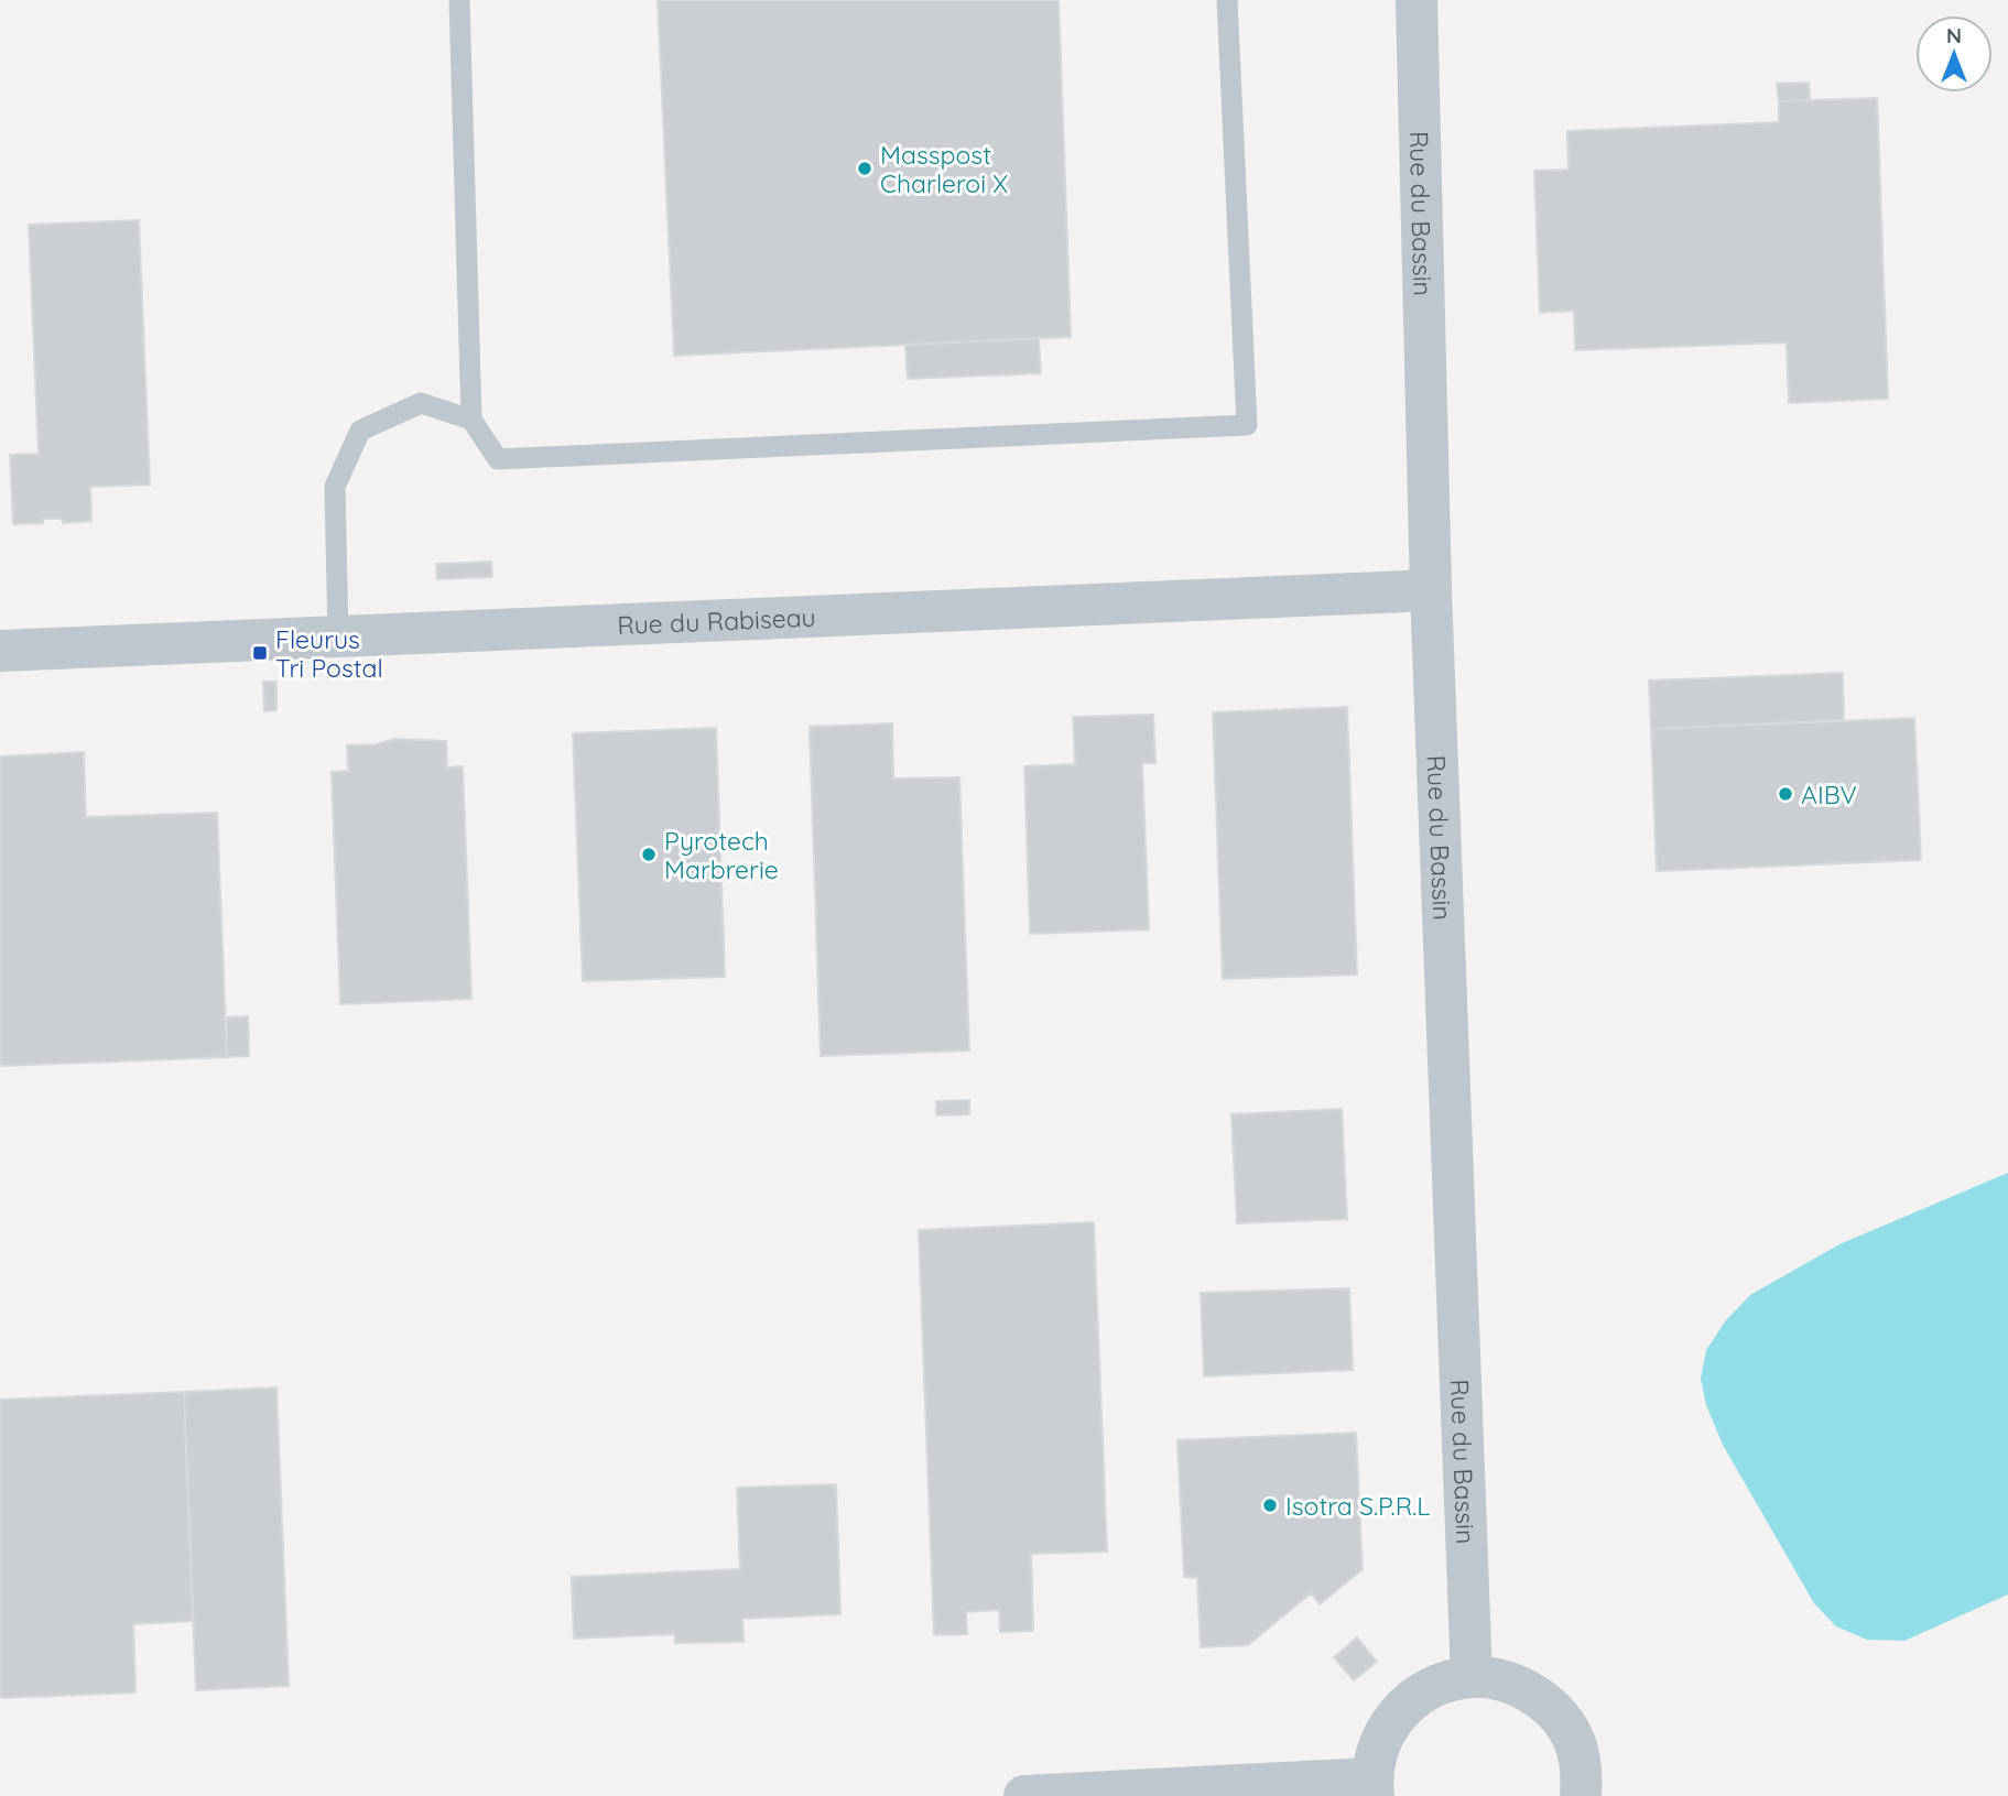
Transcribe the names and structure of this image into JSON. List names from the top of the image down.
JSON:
{
  "streets": {
    "street": ["Rue du Bassin", "Rue du Rabiseau"]
  },
  "crossings": [
    ["Rue du Bassin", "Rue du Rabiseau"]
  ],
  "places": {
    "other": [
      "Masspost Charleroi X",
      "AIBV",
      "Pyrotech Marbrerie",
      "Isotra S.P.R.L"
    ],
    "transit": ["Fleurus Tri Postal"]
  },
  "north": "top"
}
